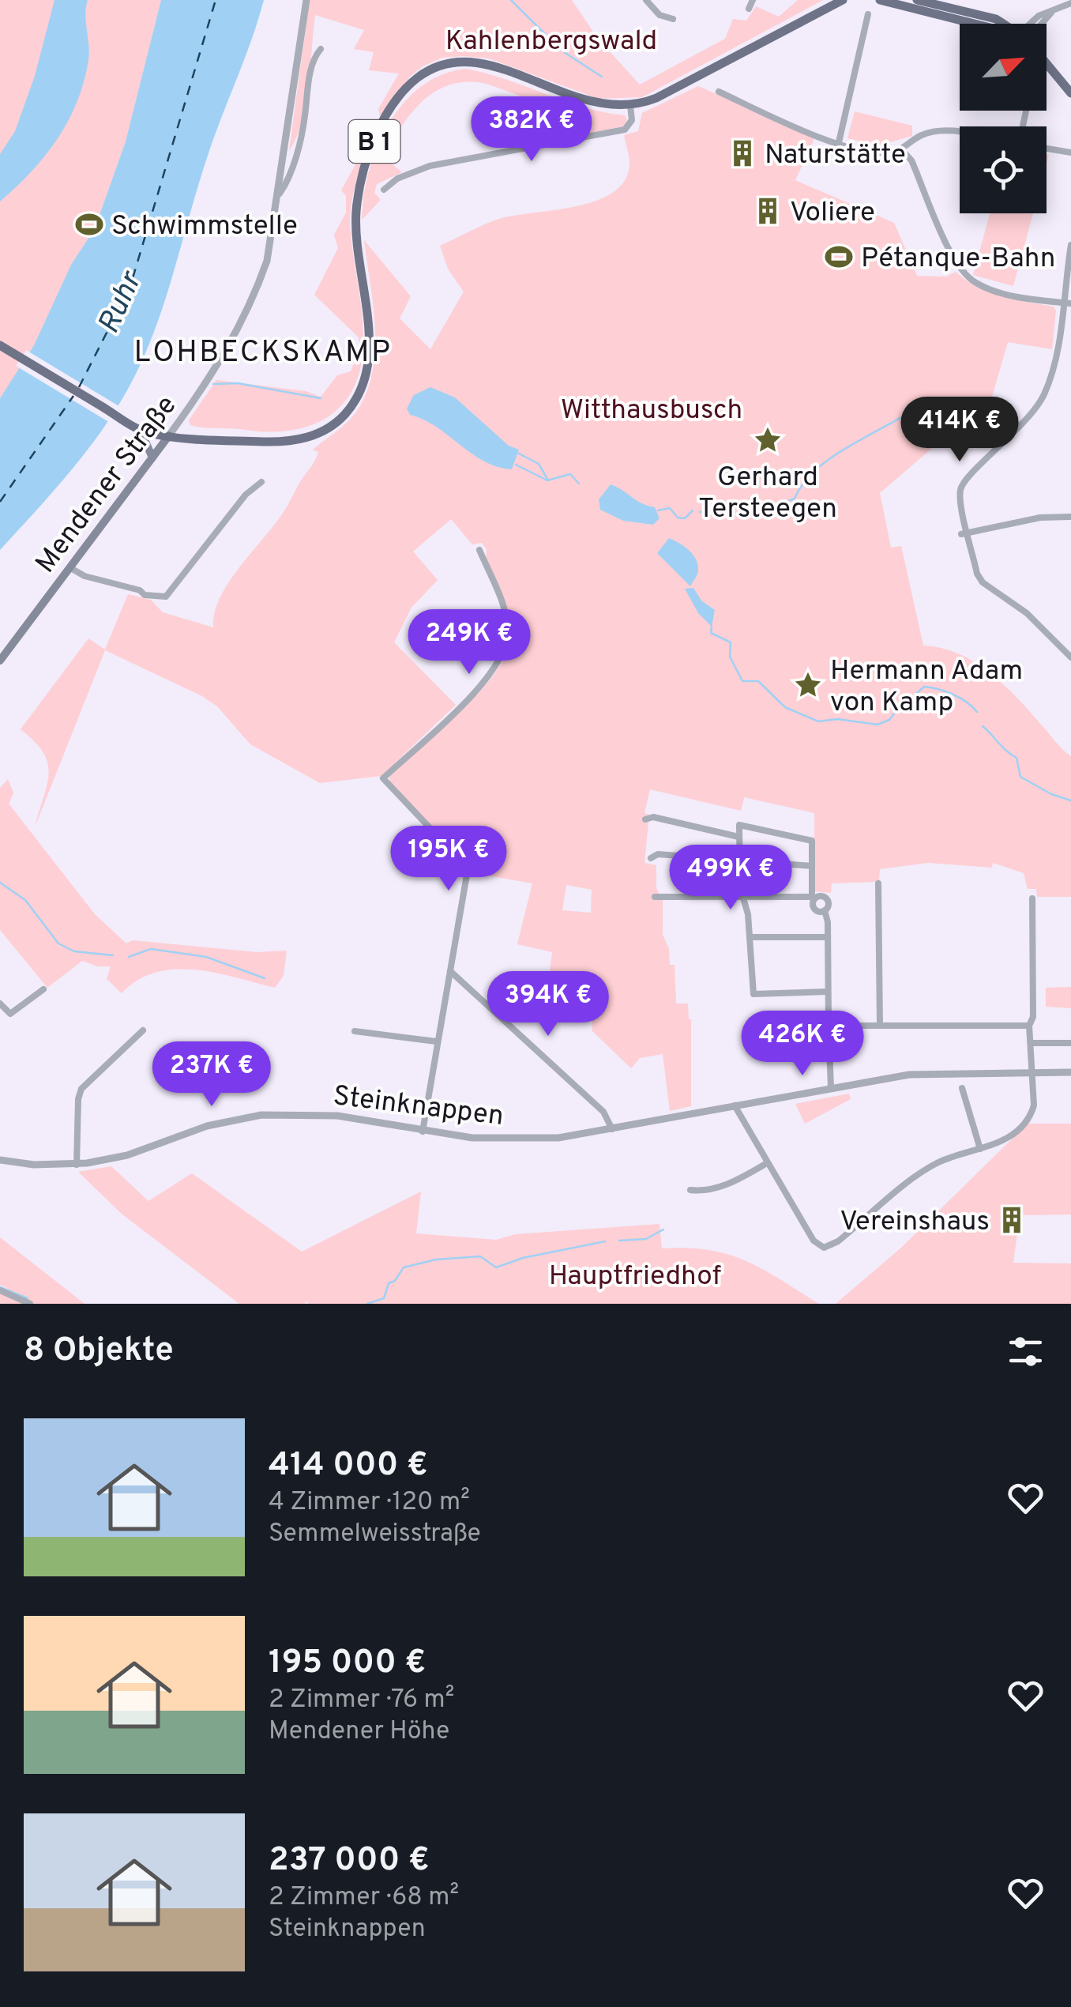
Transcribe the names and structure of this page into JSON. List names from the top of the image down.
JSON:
{
  "streets": {
    "main road": ["B 1", "Mendener Straße"],
    "street": ["Steinknappen"]
  },
  "crossings": [
    ["B 1", "Mendener Straße"]
  ],
  "districts": ["LOHBECKSKAMP"],
  "water": ["Ruhr"],
  "parks": ["Kahlenbergswald", "Witthausbusch", "Hauptfriedhof"],
  "places": {
    "building": ["Naturstätte", "Voliere", "Vereinshaus"],
    "sports": ["Schwimmstelle", "Pétanque-Bahn"],
    "place": ["Gerhard Tersteegen", "Hermann Adam von Kamp"]
  },
  "north": "top right",
  "page": {
    "price": [
      "382K €",
      "414K €",
      "249K €",
      "195K €",
      "499K €",
      "394K €",
      "426K €",
      "237K €"
    ],
    "heading": "8 Objekte",
    "list": [
      {
        "name": "414 000 €",
        "note": "4 Zimmer · 120 m² · Semmelweisstraße"
      },
      {
        "name": "195 000 €",
        "note": "2 Zimmer · 76 m² · Mendener Höhe"
      },
      {
        "name": "237 000 €",
        "note": "2 Zimmer · 68 m² · Steinknappen"
      }
    ]
  }
}
